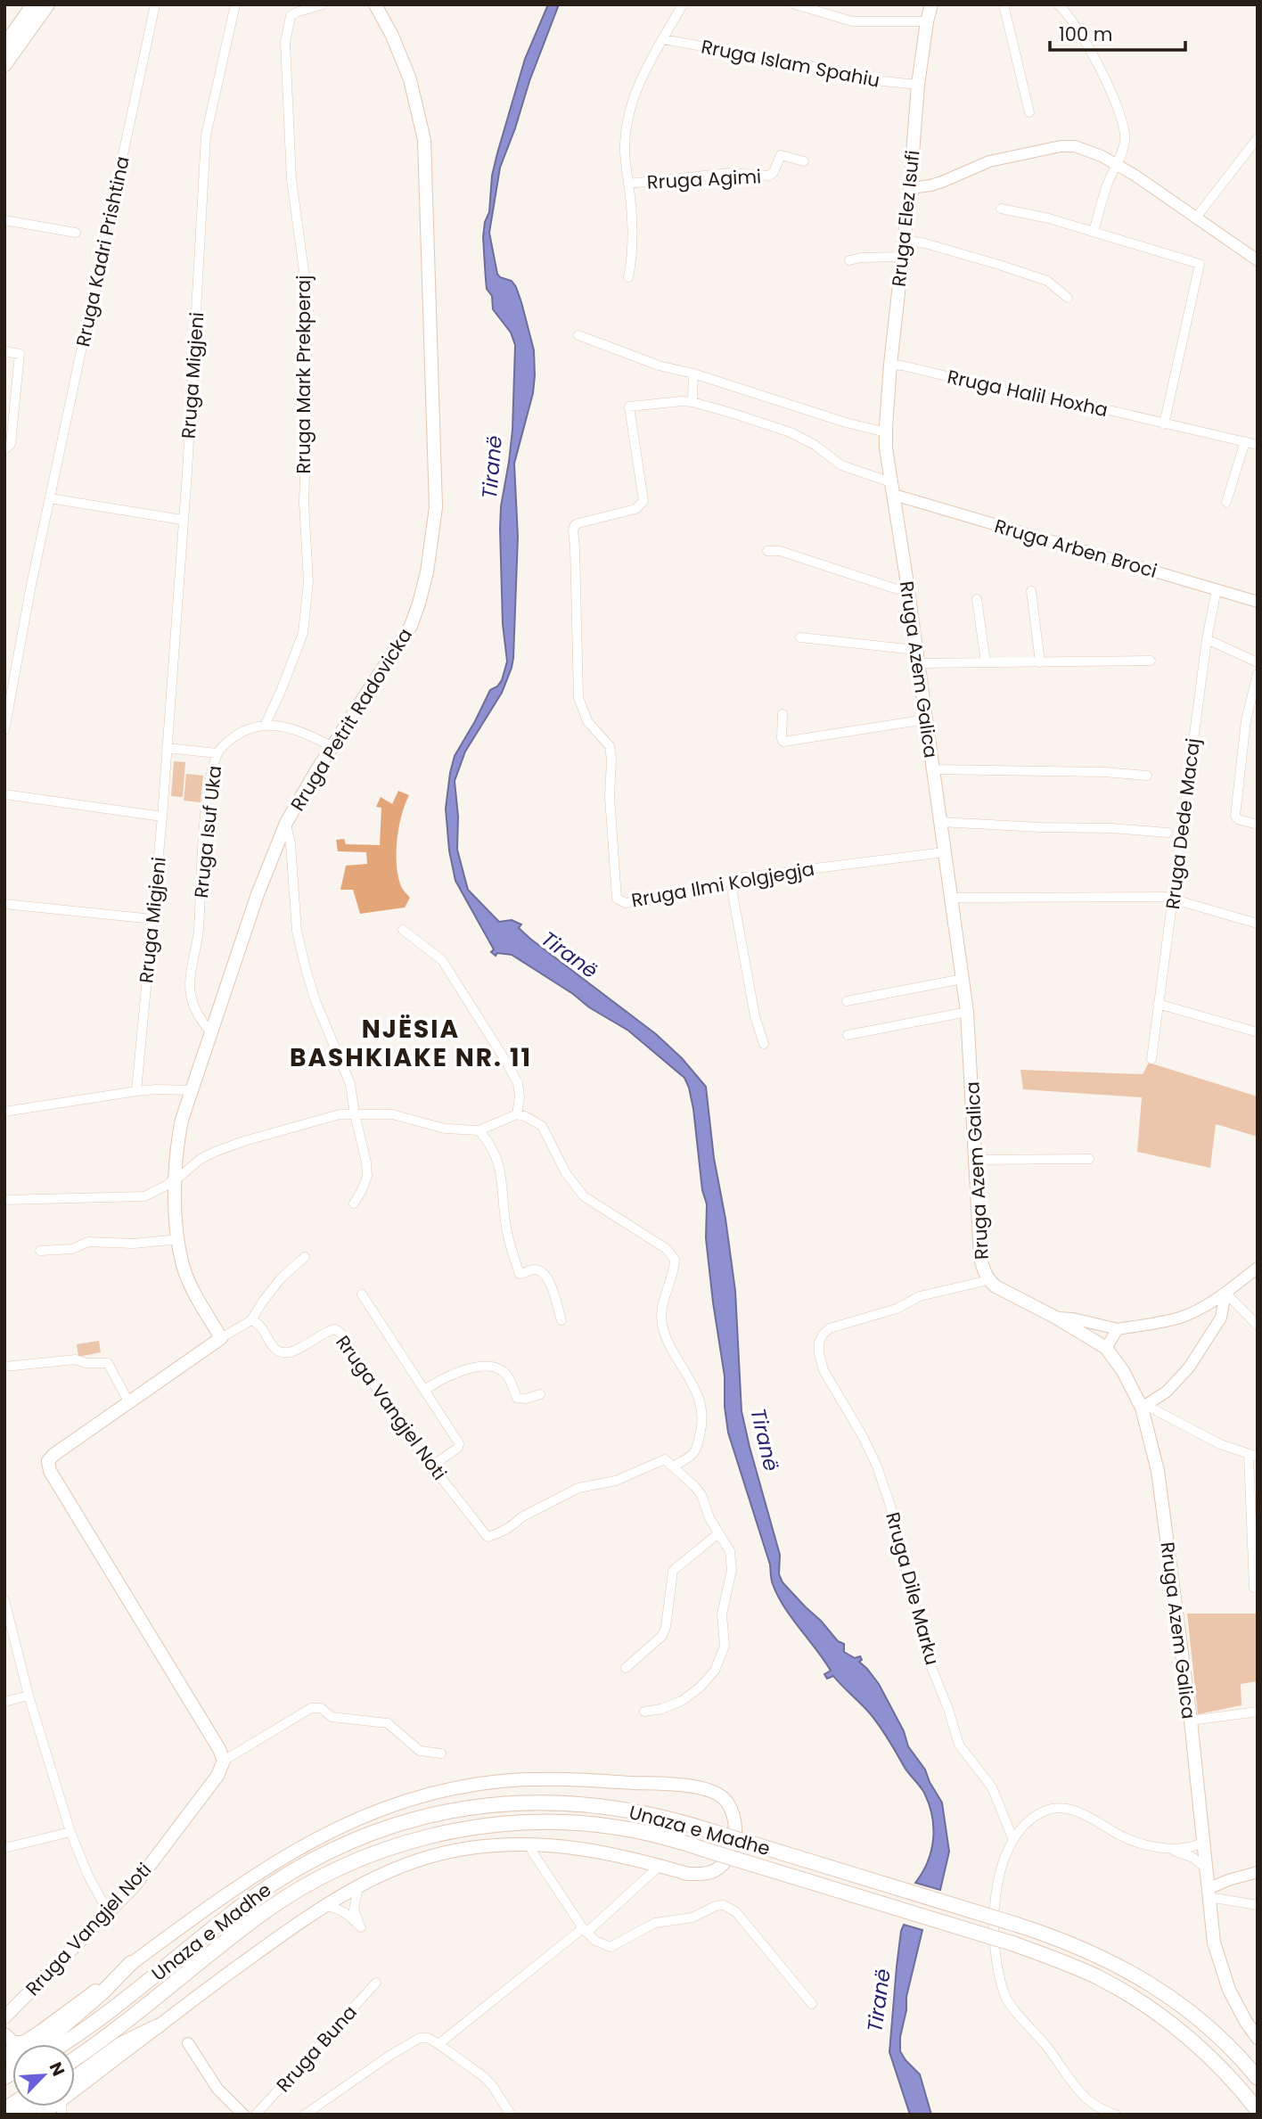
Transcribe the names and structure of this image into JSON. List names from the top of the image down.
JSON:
{
  "streets": {
    "main road": [
      "Rruga Elez Isufi",
      "Rruga Azem Galica",
      "Rruga Petrit Radovicka",
      "Rruga Vangjel Noti",
      "Unaza e Madhe"
    ],
    "street": [
      "Rruga Islam Spahiu",
      "Rruga Agimi",
      "Rruga Kadri Prishtina",
      "Rruga Mark Prekperaj",
      "Rruga Migjeni",
      "Rruga Halil Hoxha",
      "Rruga Arben Broci",
      "Rruga Dede Macaj",
      "Rruga Isuf Uka",
      "Rruga Ilmi Kolgjegja",
      "Rruga Dile Marku",
      "Rruga Buna"
    ]
  },
  "crossings": [
    ["Rruga Islam Spahiu", "Rruga Elez Isufi"],
    ["Rruga Elez Isufi", "Rruga Halil Hoxha"],
    ["Rruga Elez Isufi", "Rruga Arben Broci"],
    ["Rruga Elez Isufi", "Rruga Azem Galica"],
    ["Rruga Mark Prekperaj", "Rruga Isuf Uka"],
    ["Rruga Arben Broci", "Rruga Azem Galica"],
    ["Rruga Arben Broci", "Rruga Dede Macaj"],
    ["Rruga Azem Galica", "Rruga Ilmi Kolgjegja"],
    ["Rruga Azem Galica", "Rruga Dile Marku"],
    ["Rruga Petrit Radovicka", "Rruga Isuf Uka"]
  ],
  "districts": ["NJËSIA BASHKIAKE NR. 11"],
  "water": ["Tiranë"],
  "scale_bar": "100 m",
  "north": "top right"
}
